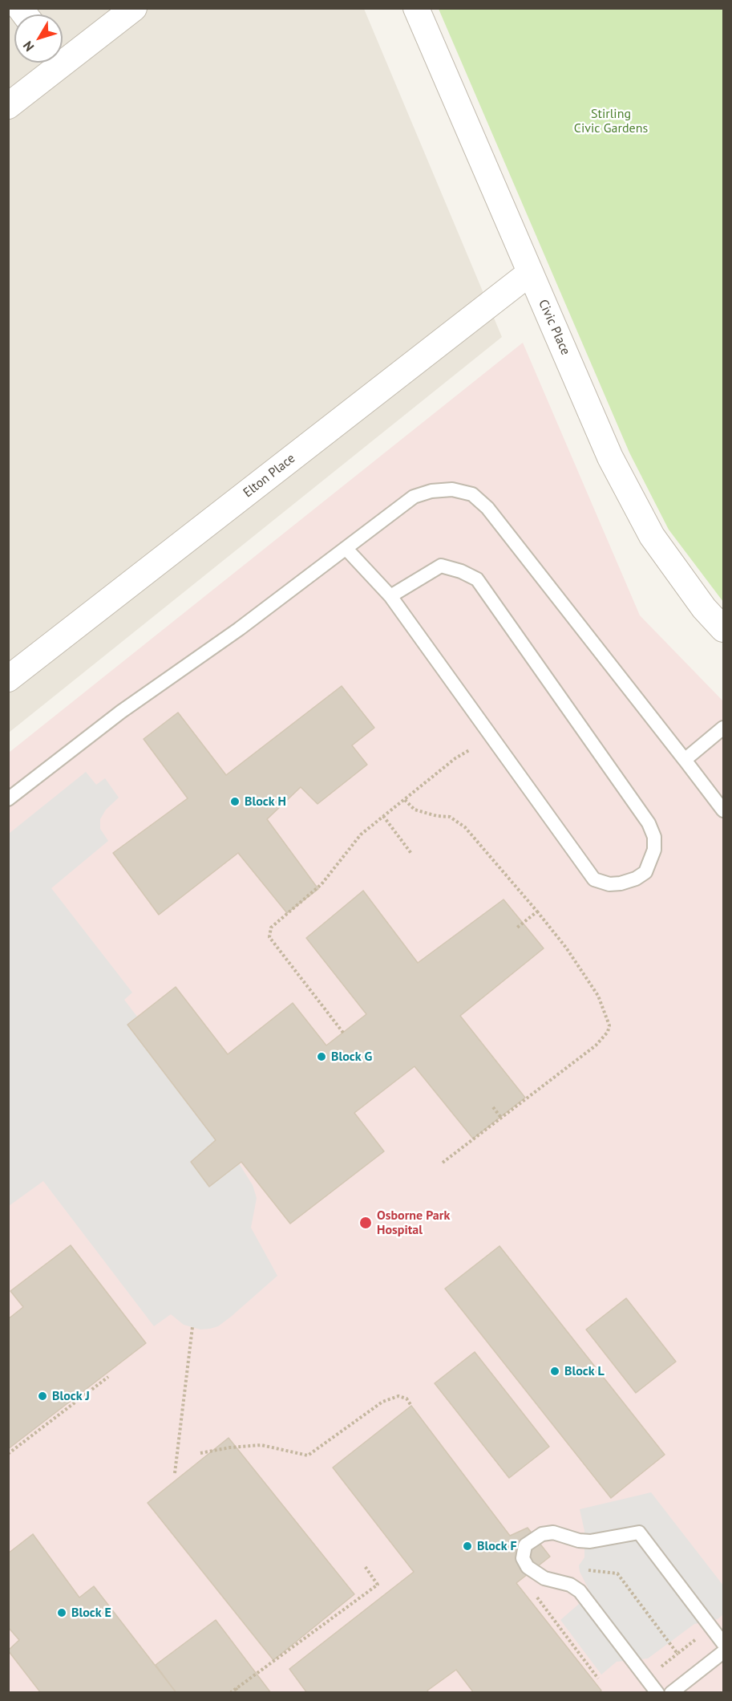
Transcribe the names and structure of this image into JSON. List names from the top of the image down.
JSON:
{
  "streets": {
    "street": ["Civic Place", "Elton Place"]
  },
  "crossings": [
    ["Civic Place", "Elton Place"]
  ],
  "parks": ["Stirling Civic Gardens"],
  "places": [
    "Block H",
    "Block G",
    "Osborne Park Hospital",
    "Block L",
    "Block J",
    "Block F",
    "Block E"
  ],
  "north": "bottom left"
}
